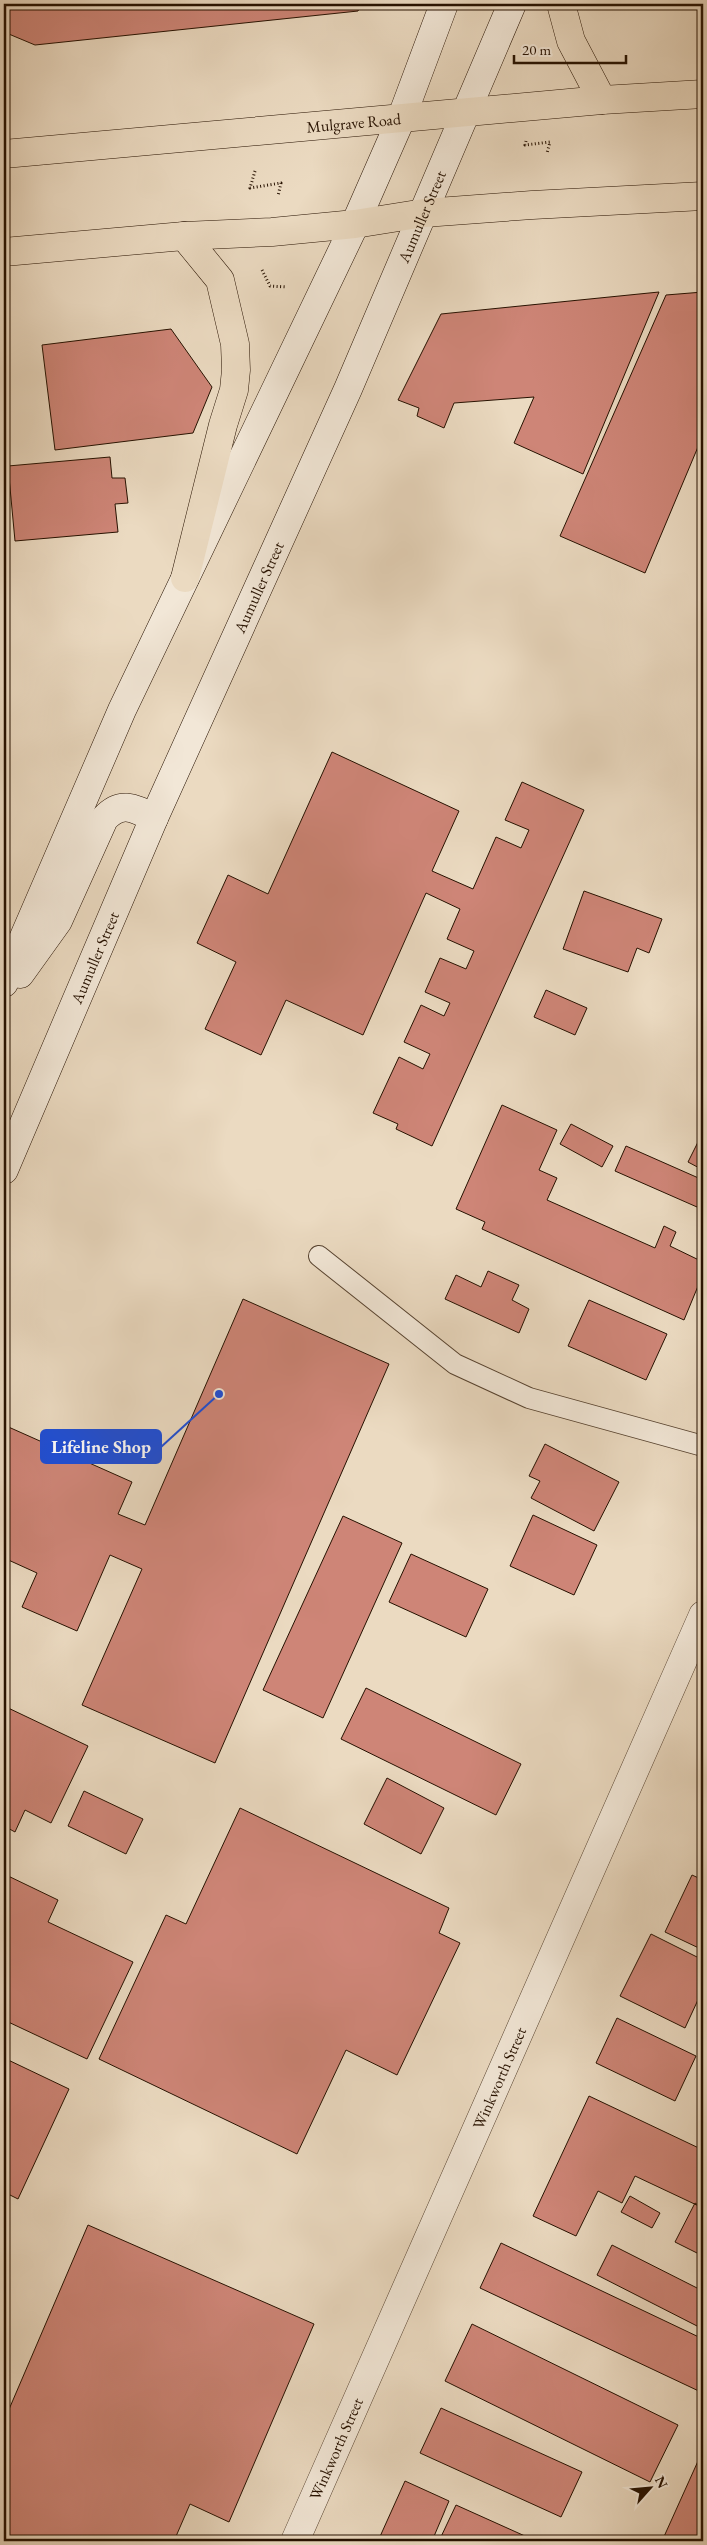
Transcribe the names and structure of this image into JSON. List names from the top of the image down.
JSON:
{
  "streets": {
    "main road": ["Mulgrave Road", "Aumuller Street", "Winkworth Street"]
  },
  "crossings": [
    ["Mulgrave Road", "Aumuller Street"]
  ],
  "places": ["Lifeline Shop"],
  "scale_bar": "20 m",
  "north": "top right"
}
